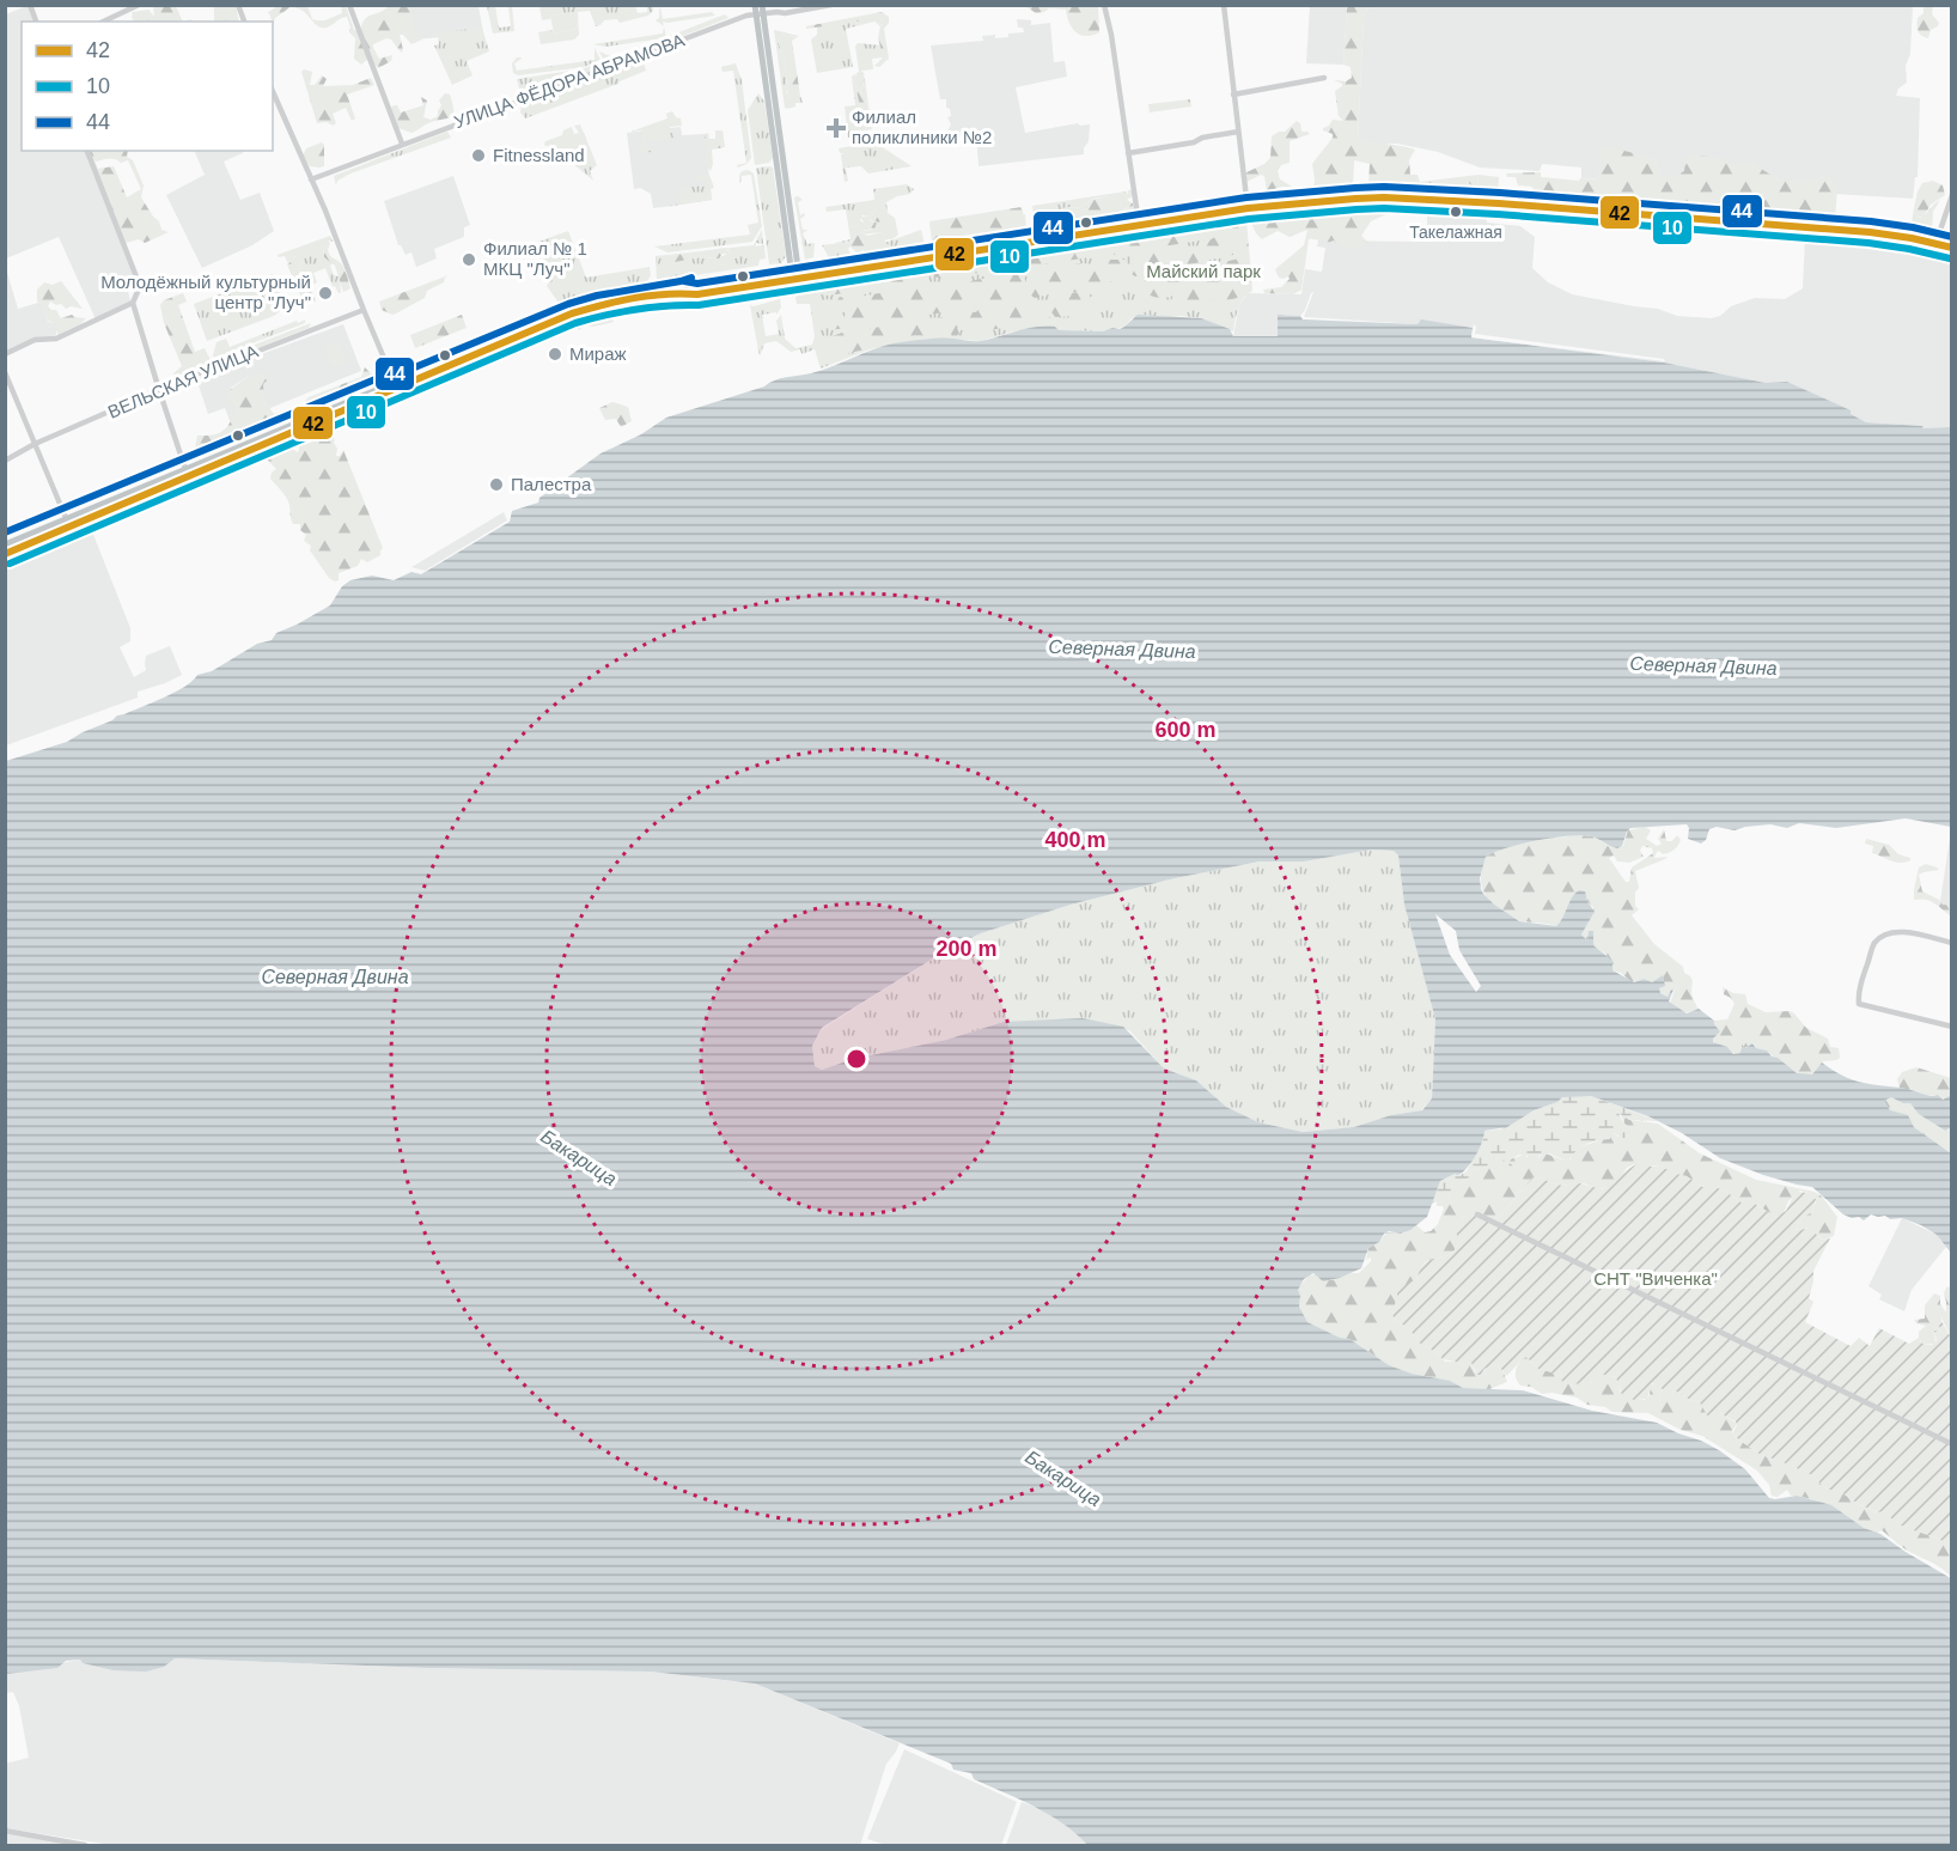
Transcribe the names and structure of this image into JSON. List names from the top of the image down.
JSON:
{
  "streets": {
    "street": ["УЛИЦА ФЁДОРА АБРАМОВА", "ВЕЛЬСКАЯ УЛИЦА"]
  },
  "water": ["Северная Двина", "Бакарица"],
  "parks": ["Майский парк", "СНТ \"Виченка\""],
  "places": {
    "health": ["Филиал поликлиники №2"],
    "other": [
      "Fitnessland",
      "Такелажная",
      "Филиал № 1 МКЦ \"Луч\"",
      "Молодёжный культурный центр \"Луч\"",
      "Мираж",
      "Палестра"
    ]
  },
  "lines": ["transit line 44", "transit line 42", "transit line 10"],
  "legend": ["42", "10", "44"],
  "rings": ["600 m", "400 m", "200 m"]
}
